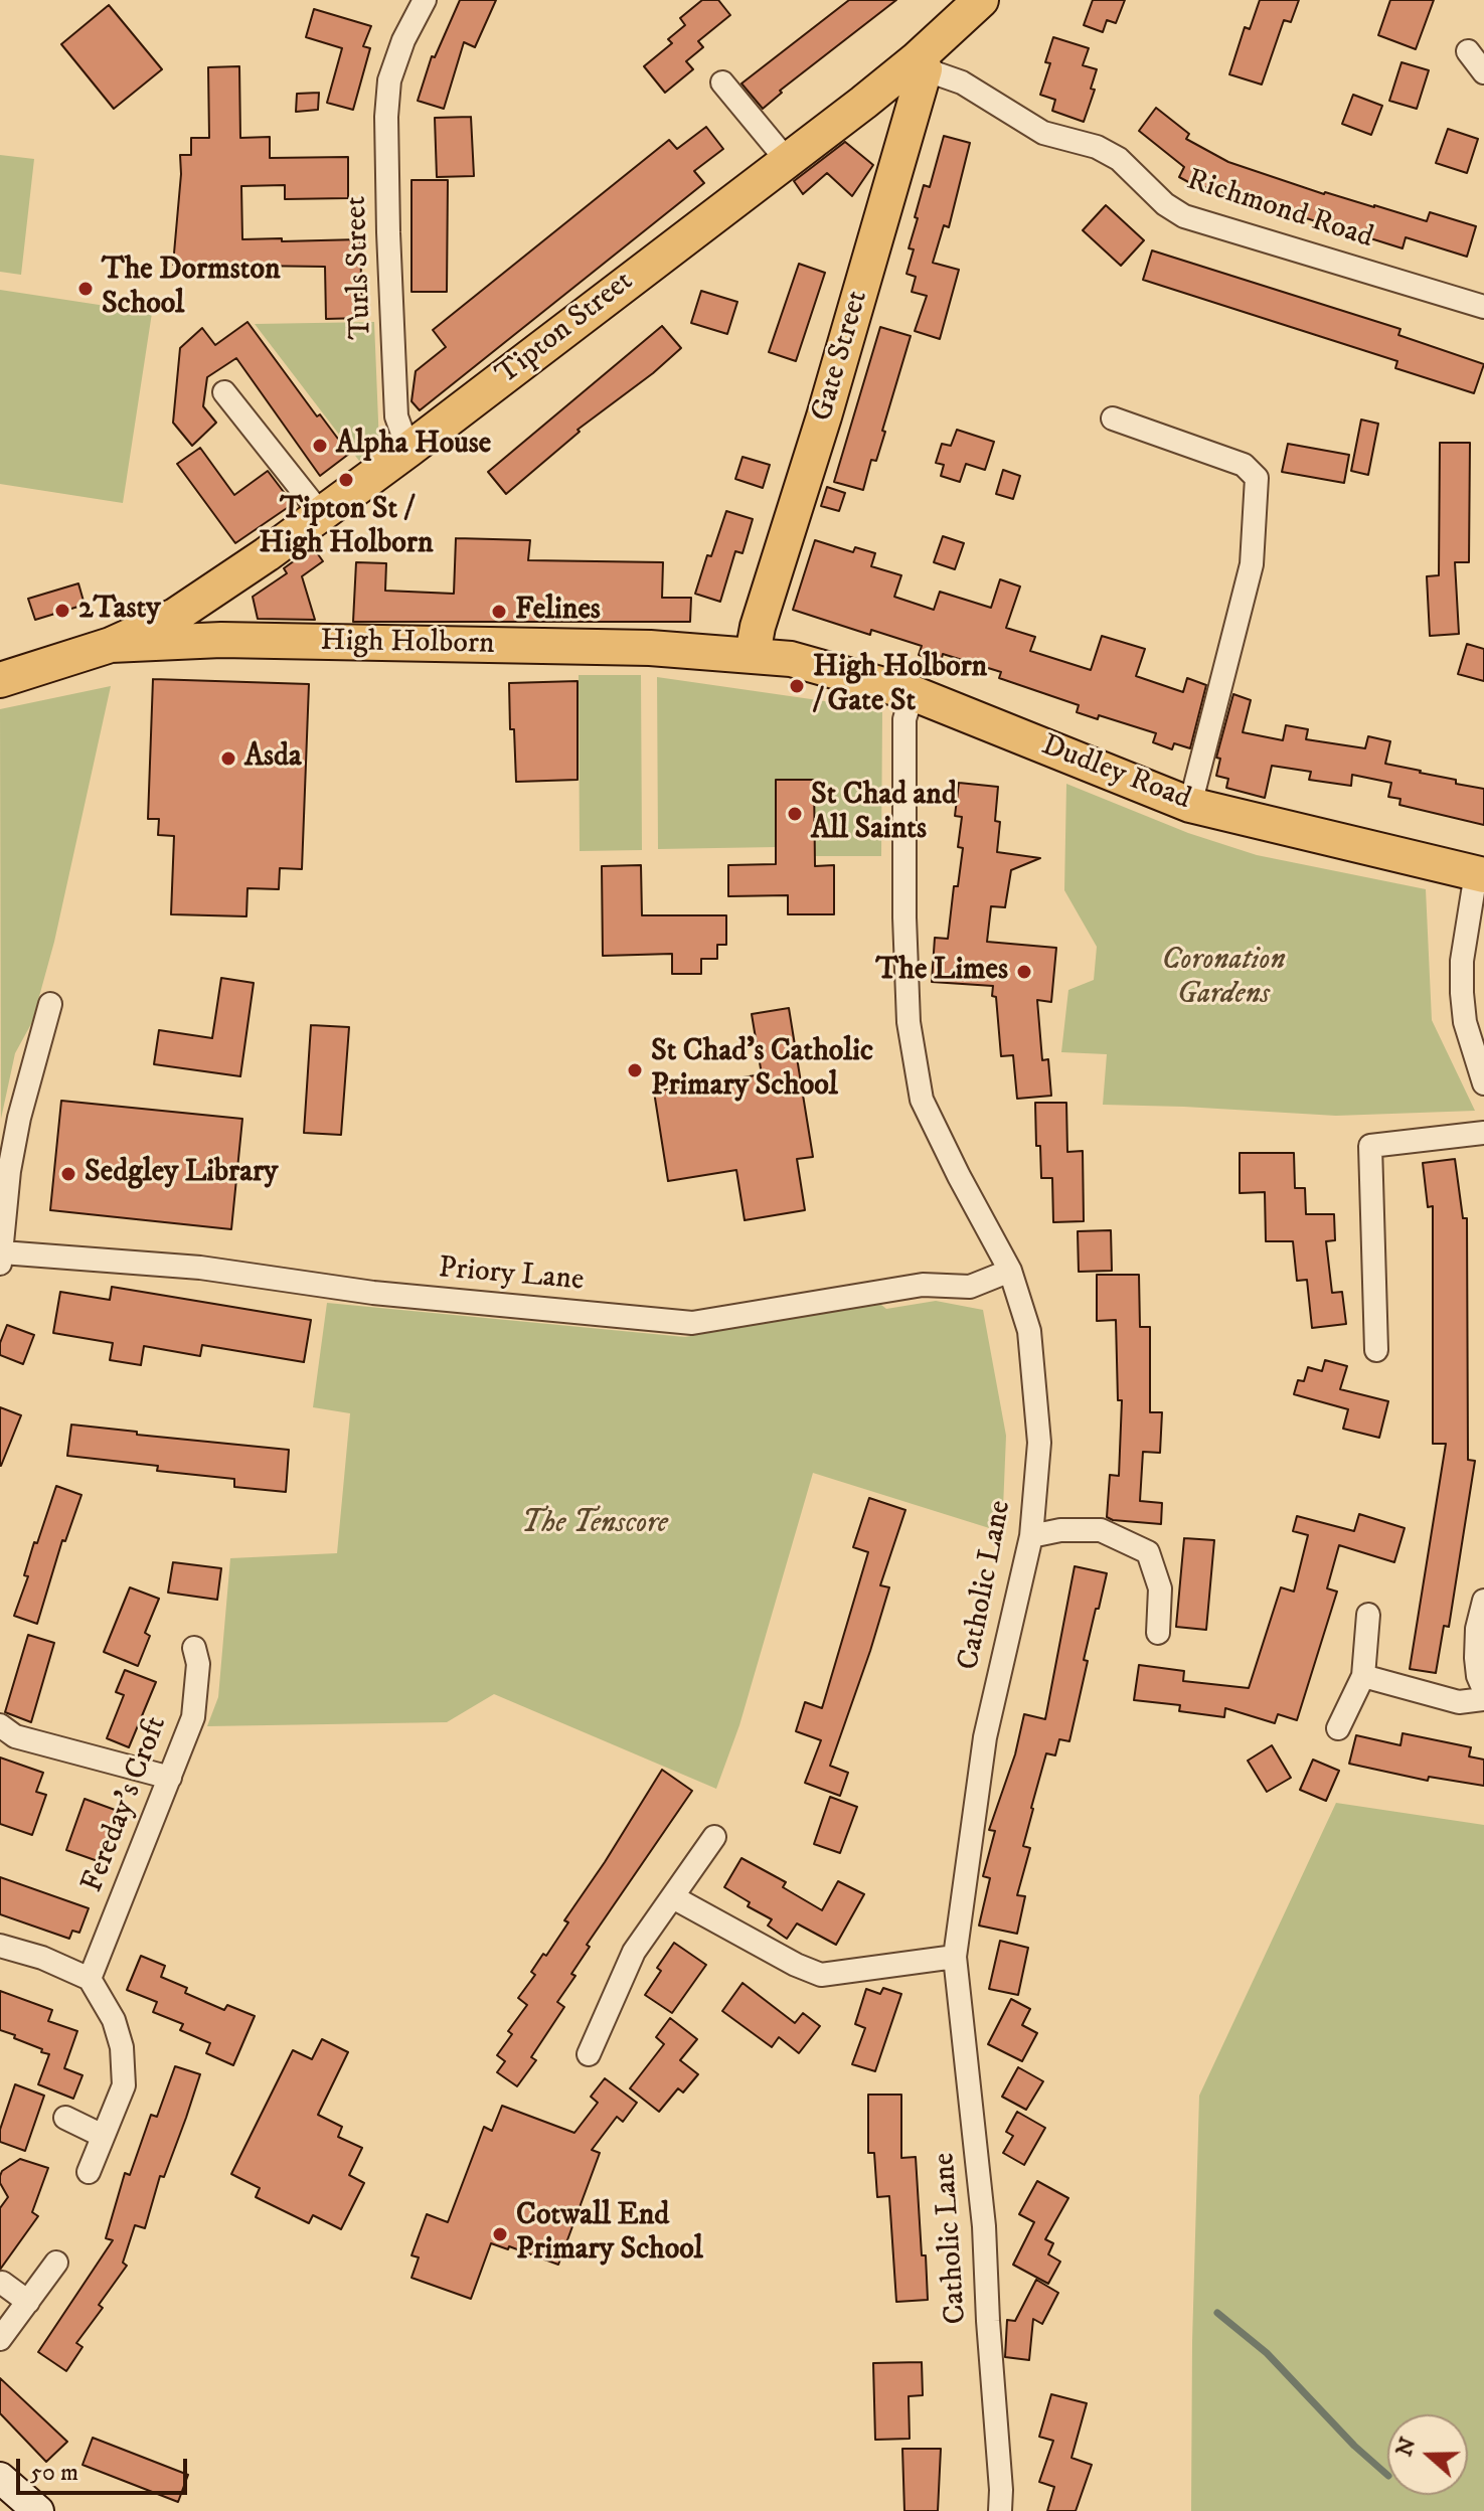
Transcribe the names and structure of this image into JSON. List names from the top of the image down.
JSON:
{
  "streets": {
    "main road": [
      "Tipton Street",
      "Gate Street",
      "High Holborn",
      "Dudley Road"
    ],
    "street": [
      "Richmond Road",
      "Turls Street",
      "Priory Lane",
      "Catholic Lane",
      "Fereday's Croft"
    ]
  },
  "crossings": [
    ["Richmond Road", "Tipton Street"],
    ["Richmond Road", "Gate Street"],
    ["Turls Street", "Tipton Street"],
    ["Tipton Street", "Gate Street"],
    ["Tipton Street", "High Holborn"],
    ["Gate Street", "High Holborn"],
    ["Gate Street", "Dudley Road"],
    ["High Holborn", "Dudley Road"],
    ["Dudley Road", "Catholic Lane"],
    ["Priory Lane", "Catholic Lane"]
  ],
  "parks": ["Coronation Gardens", "The Tenscore"],
  "places": [
    "The Dormston School",
    "Alpha House",
    "Tipton St / High Holborn",
    "2Tasty",
    "Felines",
    "High Holborn / Gate St",
    "Asda",
    "St Chad and All Saints",
    "The Limes",
    "St Chad's Catholic Primary School",
    "Sedgley Library",
    "Cotwall End Primary School"
  ],
  "scale_bar": "50 m",
  "north": "left"
}
